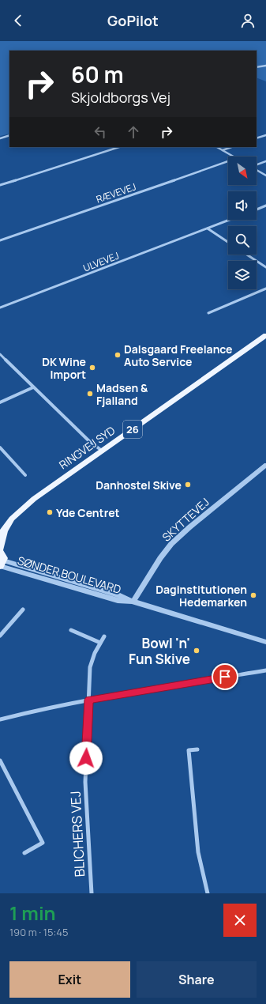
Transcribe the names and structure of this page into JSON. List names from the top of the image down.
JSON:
{
  "streets": {
    "main road": ["26", "RINGVEJ SYD"],
    "street": [
      "RÆVEVEJ",
      "ULVEVEJ",
      "SKYTTEVEJ",
      "SØNDER BOULEVARD",
      "BLICHERS VEJ"
    ]
  },
  "crossings": [
    ["SKYTTEVEJ", "SØNDER BOULEVARD"]
  ],
  "places": [
    "Dalsgaard Freelance Auto Service",
    "DK Wine Import",
    "Madsen & Fjalland",
    "Danhostel Skive",
    "Yde Centret",
    "Daginstitutionen Hedemarken",
    "Bowl 'n' Fun Skive"
  ],
  "north": "bottom right",
  "page": {
    "header": "GoPilot",
    "turn": ["60 m", "Skjoldborgs Vej"],
    "heading": ["1 min", "190 m · 15:45"],
    "buttons": ["Exit", "Share"]
  }
}
